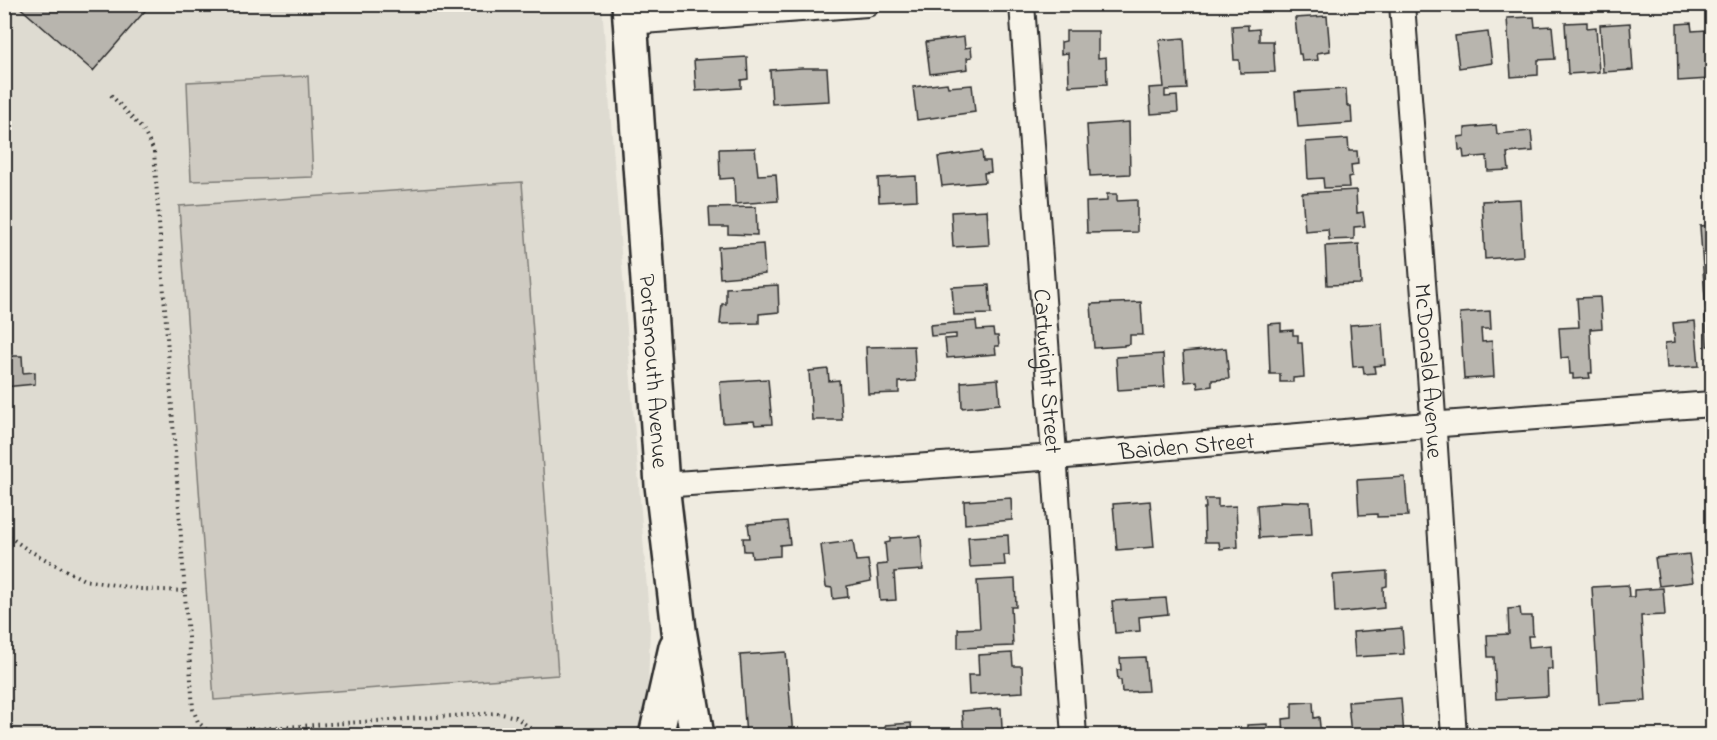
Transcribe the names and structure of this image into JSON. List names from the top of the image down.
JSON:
{
  "streets": {
    "main road": ["Portsmouth Avenue"],
    "street": ["Cartwright Street", "McDonald Avenue", "Baiden Street"]
  },
  "crossings": [
    ["Cartwright Street", "Baiden Street"],
    ["McDonald Avenue", "Baiden Street"],
    ["Portsmouth Avenue", "Baiden Street"]
  ]
}
